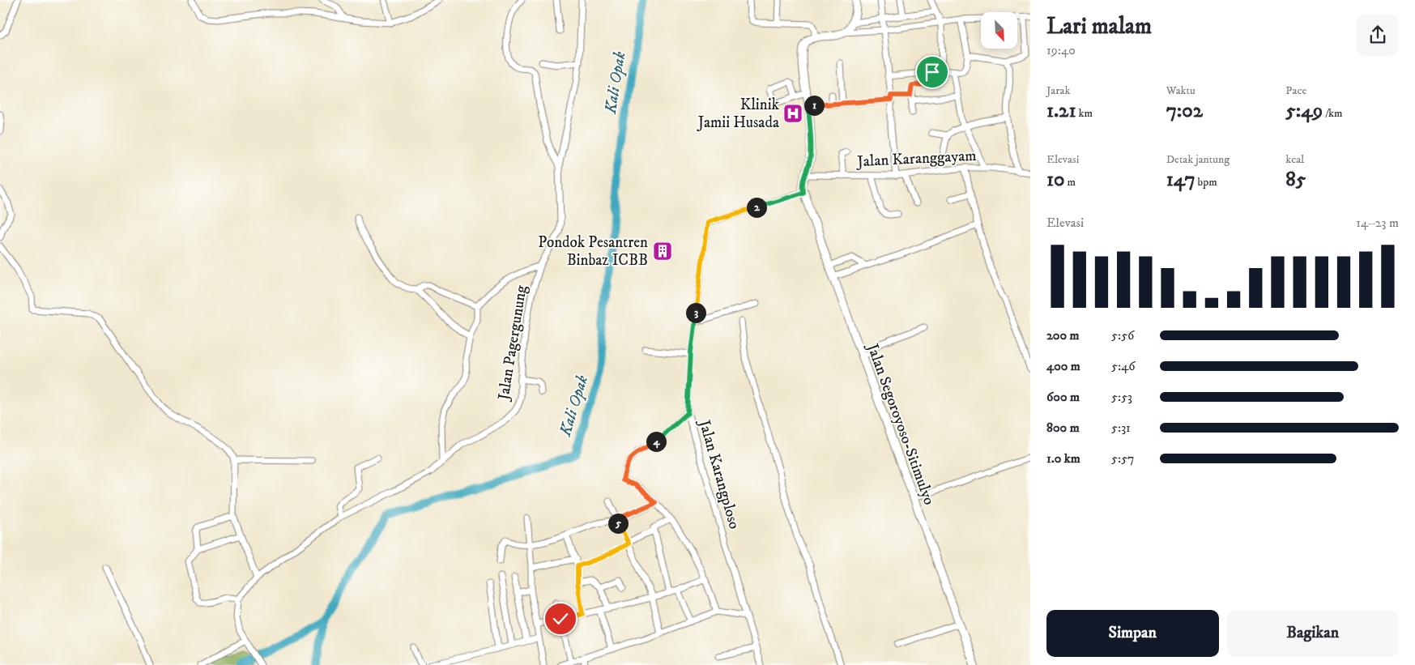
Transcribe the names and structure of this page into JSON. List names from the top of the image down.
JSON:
{
  "streets": {
    "main road": ["Jalan Segoroyoso-Sitimulyo"],
    "street": ["Jalan Karanggayam", "Jalan Pagergunung", "Jalan Karangploso"]
  },
  "crossings": [
    ["Jalan Segoroyoso-Sitimulyo", "Jalan Karangploso"]
  ],
  "water": ["Kali Opak"],
  "places": {
    "hospital": ["Klinik Jamii Husada"],
    "building": ["Pondok Pesantren Binbaz ICBB"]
  },
  "north": "bottom right",
  "page": {
    "heading": ["Lari malam", "19:40"],
    "stats": [
      ["Jarak", "1.21 km"],
      ["Waktu", "7:02"],
      ["Pace", "5:49 /km"],
      ["Elevasi", "10 m"],
      ["Detak jantung", "147 bpm"],
      ["kcal", "85"]
    ],
    "pins": [
      "1",
      "2",
      "3",
      "4",
      "5"
    ],
    "chart": ["Elevasi", "14–23 m"],
    "list": [
      {
        "name": "200 m",
        "note": "5:56"
      },
      {
        "name": "400 m",
        "note": "5:46"
      },
      {
        "name": "600 m",
        "note": "5:53"
      },
      {
        "name": "800 m",
        "note": "5:31"
      },
      {
        "name": "1.0 km",
        "note": "5:57"
      }
    ],
    "buttons": ["Simpan", "Bagikan"]
  }
}
